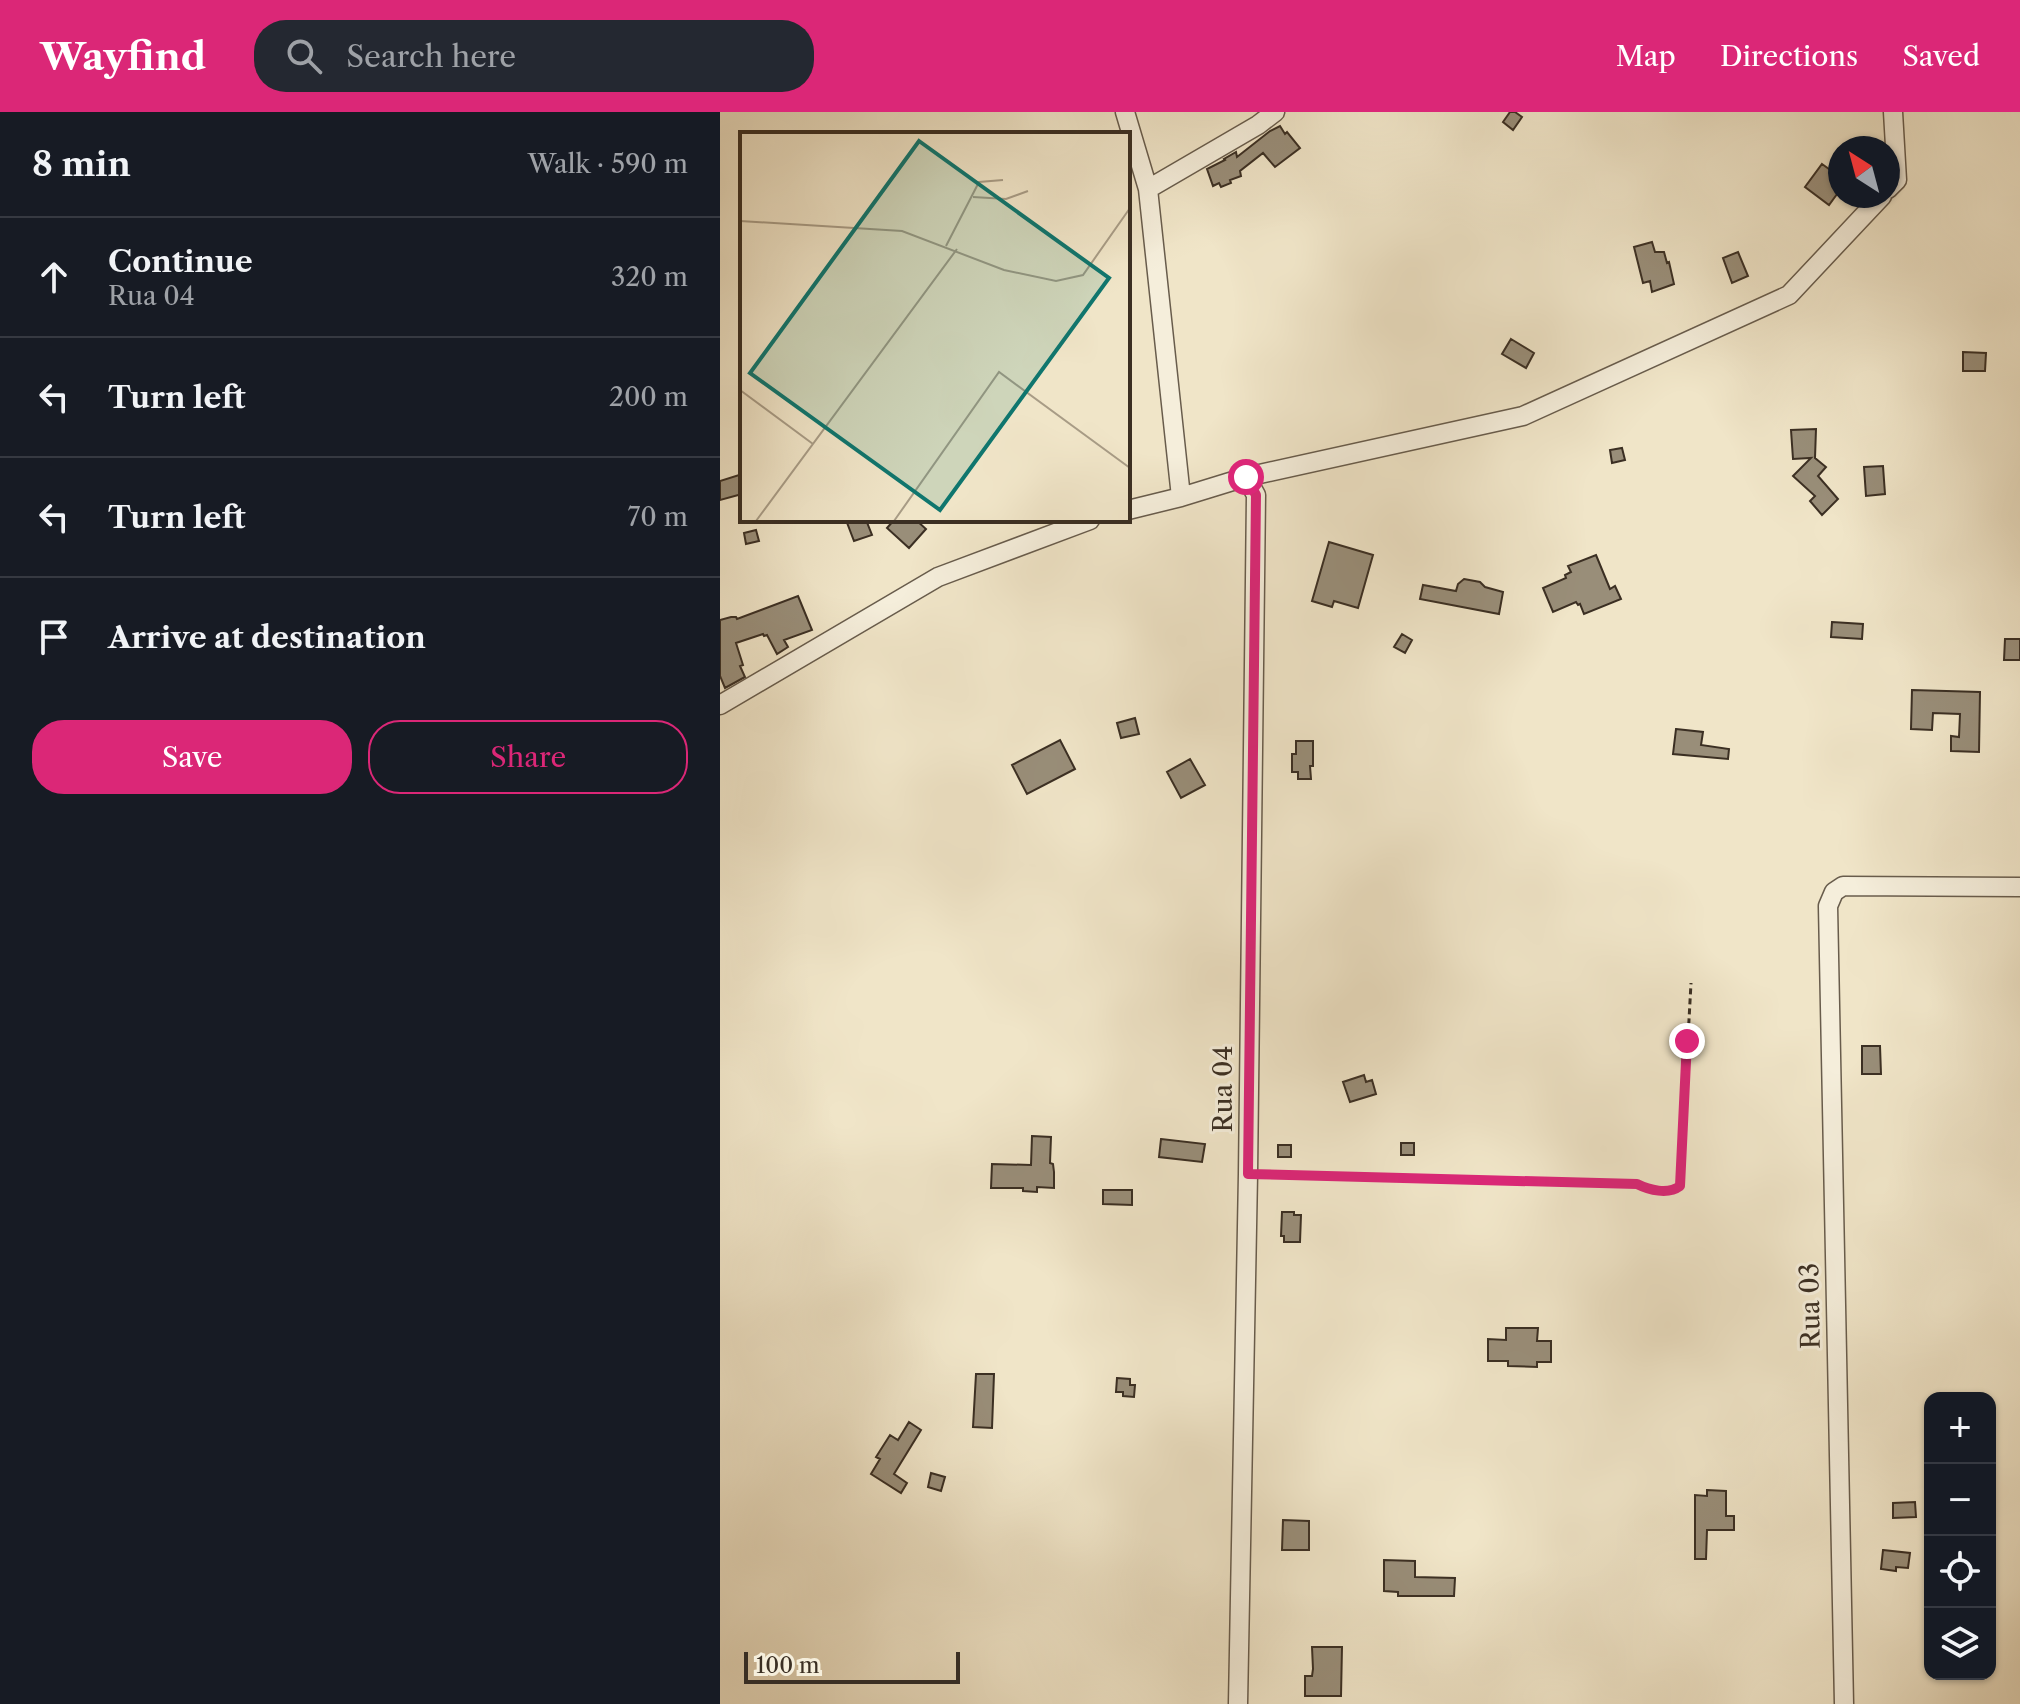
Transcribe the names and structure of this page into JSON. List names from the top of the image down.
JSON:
{
  "streets": {
    "street": ["Rua 04", "Rua 03"]
  },
  "scale_bar": "100 m",
  "north": "top left",
  "page": {
    "header": "Wayfind",
    "search": "Search here",
    "nav": ["Map", "Directions", "Saved"],
    "heading": ["8 min", "Walk · 590 m"],
    "list": [
      ["Continue", "Rua 04", "320 m"],
      ["Turn left", "200 m"],
      ["Turn left", "70 m"],
      "Arrive at destination"
    ],
    "buttons": ["Save", "Share"],
    "map_buttons": ["+", "−"],
    "scale": "100 m"
  }
}
